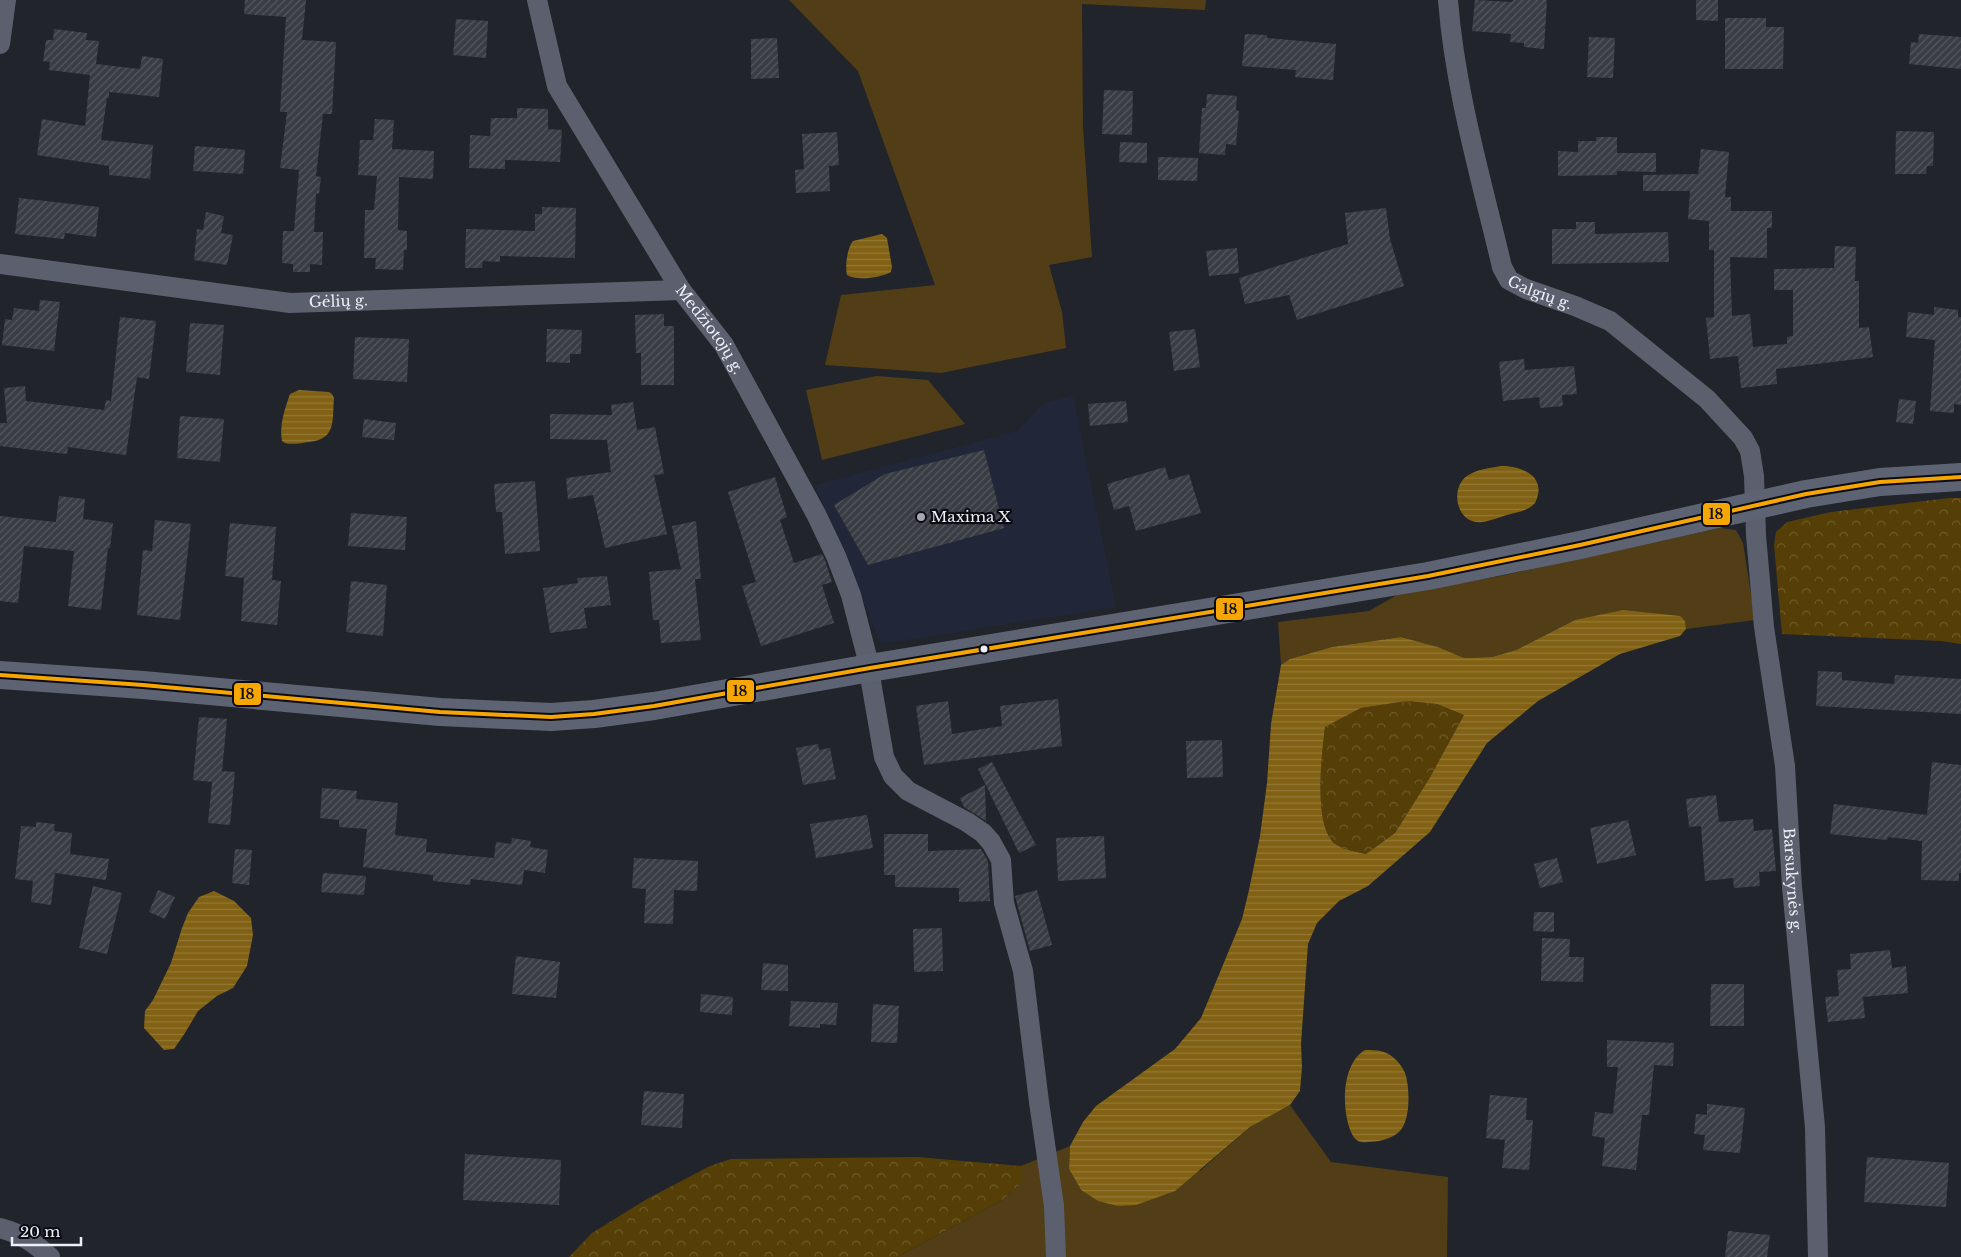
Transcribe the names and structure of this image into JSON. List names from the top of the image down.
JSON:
{
  "streets": {
    "street": [
      "Galgių g.",
      "Gėlių g.",
      "Medžiotojų g.",
      "Barsukynės g."
    ]
  },
  "crossings": [
    ["Galgių g.", "Barsukynės g."],
    ["Gėlių g.", "Medžiotojų g."]
  ],
  "places": ["Maxima X"],
  "lines": ["transit line 18"],
  "scale_bar": "20 m"
}
